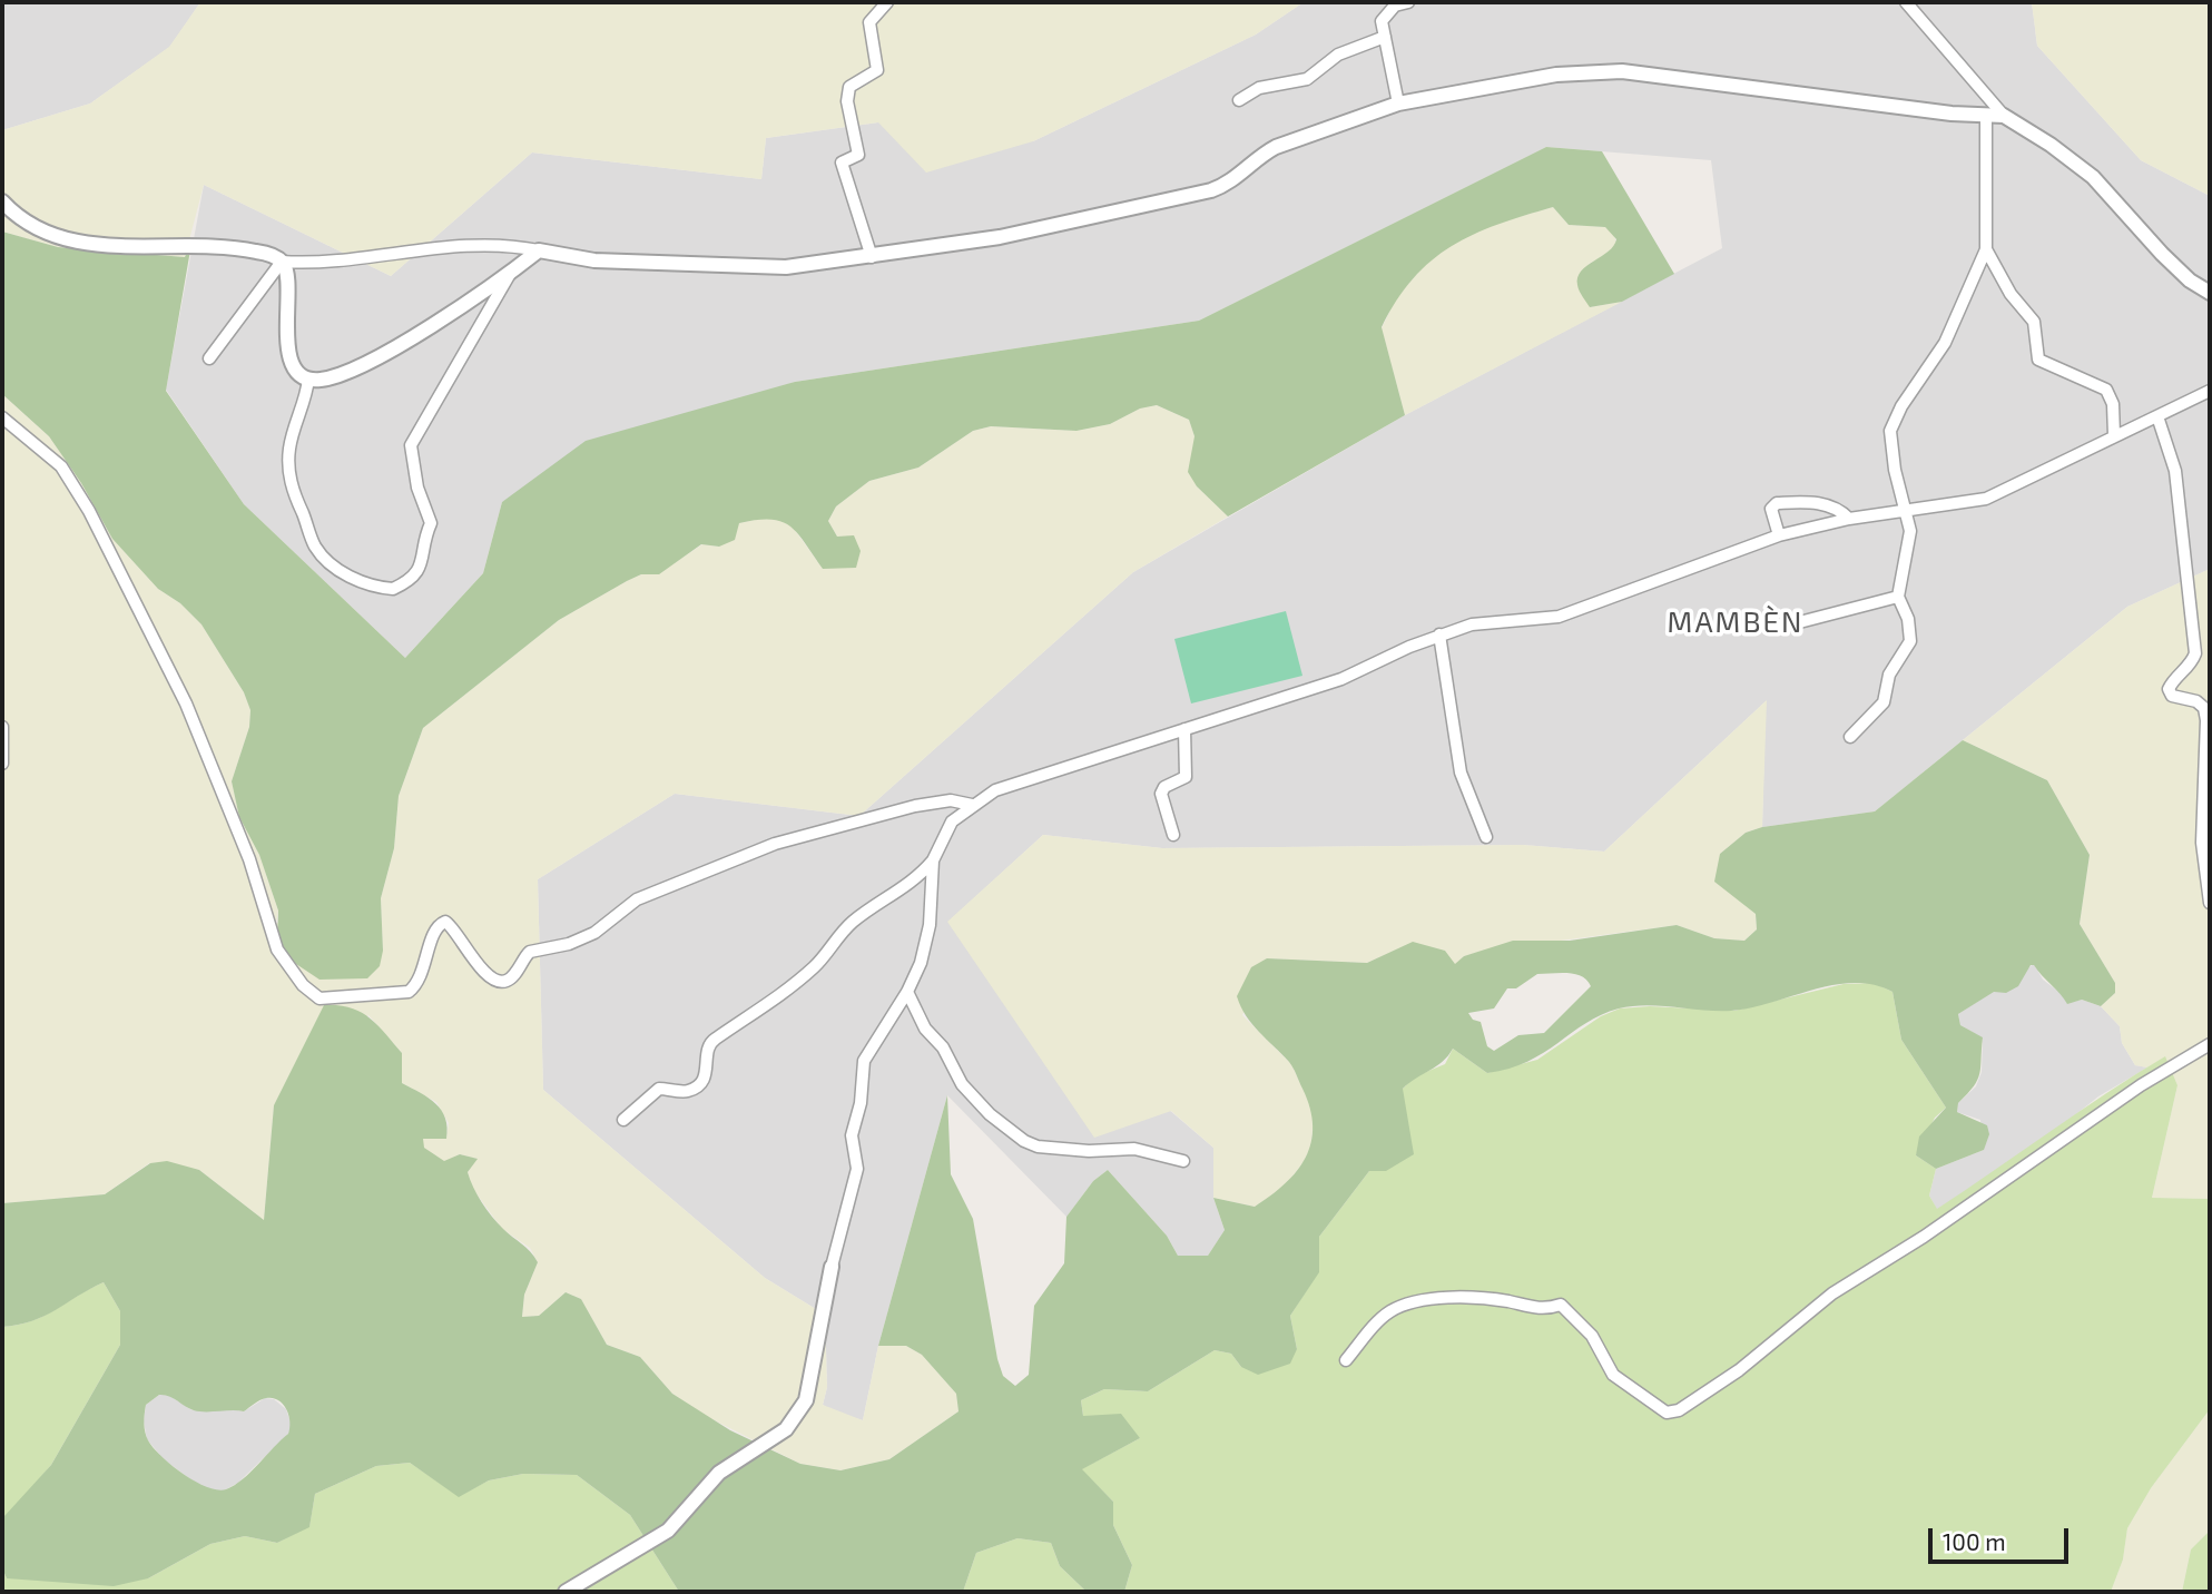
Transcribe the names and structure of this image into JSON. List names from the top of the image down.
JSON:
{
  "districts": ["MAMBÈN"],
  "scale_bar": "100 m"
}
